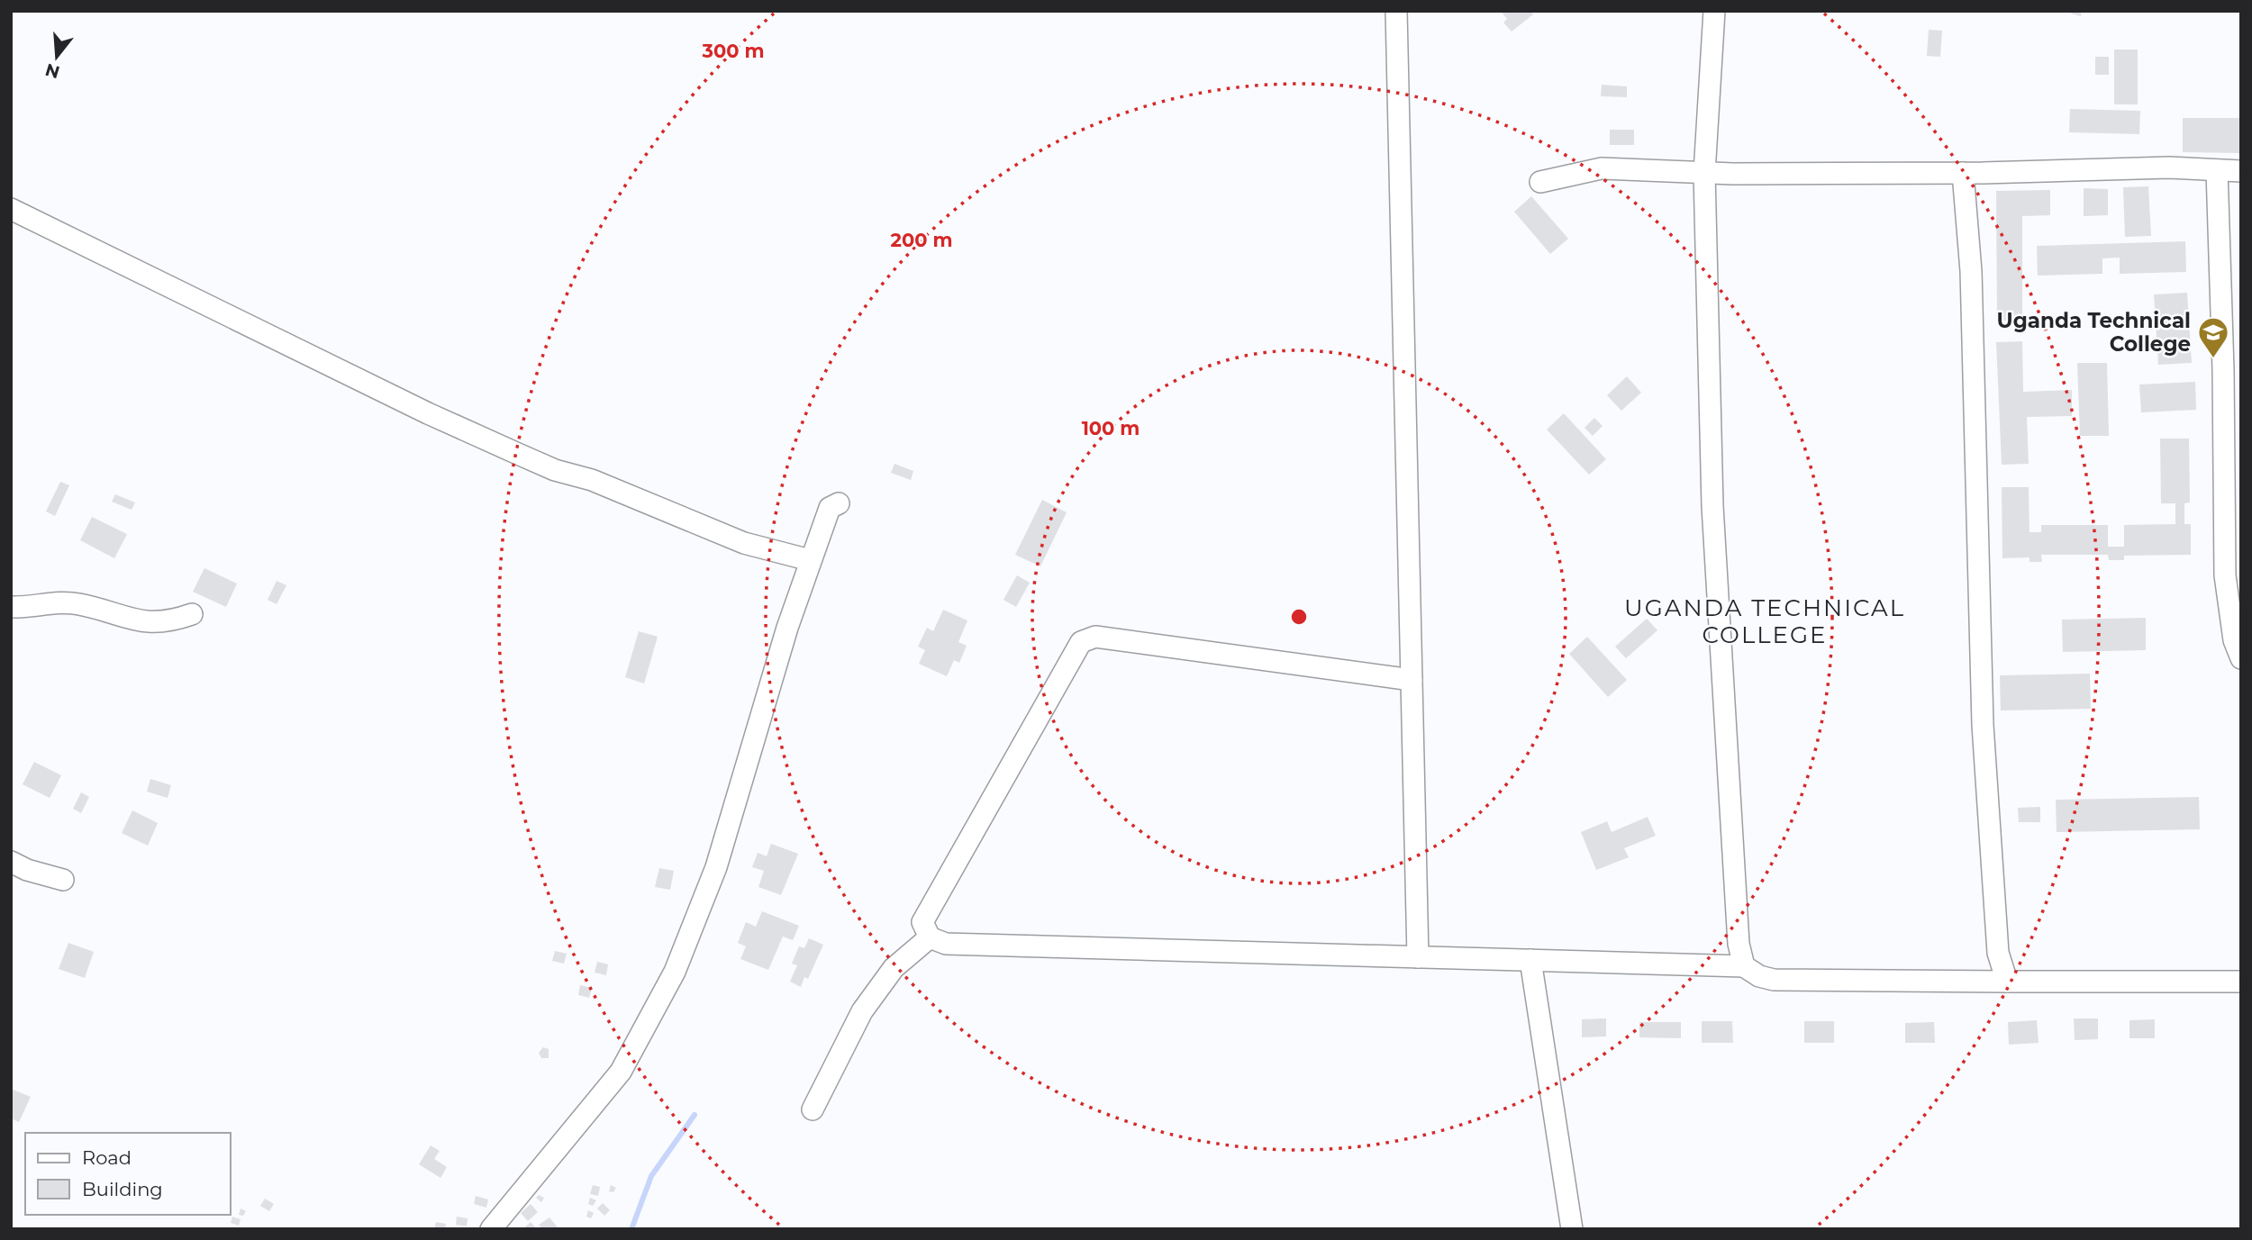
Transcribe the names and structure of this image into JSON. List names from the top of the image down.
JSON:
{
  "districts": ["UGANDA TECHNICAL COLLEGE"],
  "places": {
    "school or university": ["Uganda Technical College"]
  },
  "legend": ["Road", "Building"],
  "north": "bottom",
  "rings": ["300 m", "200 m", "100 m"]
}
